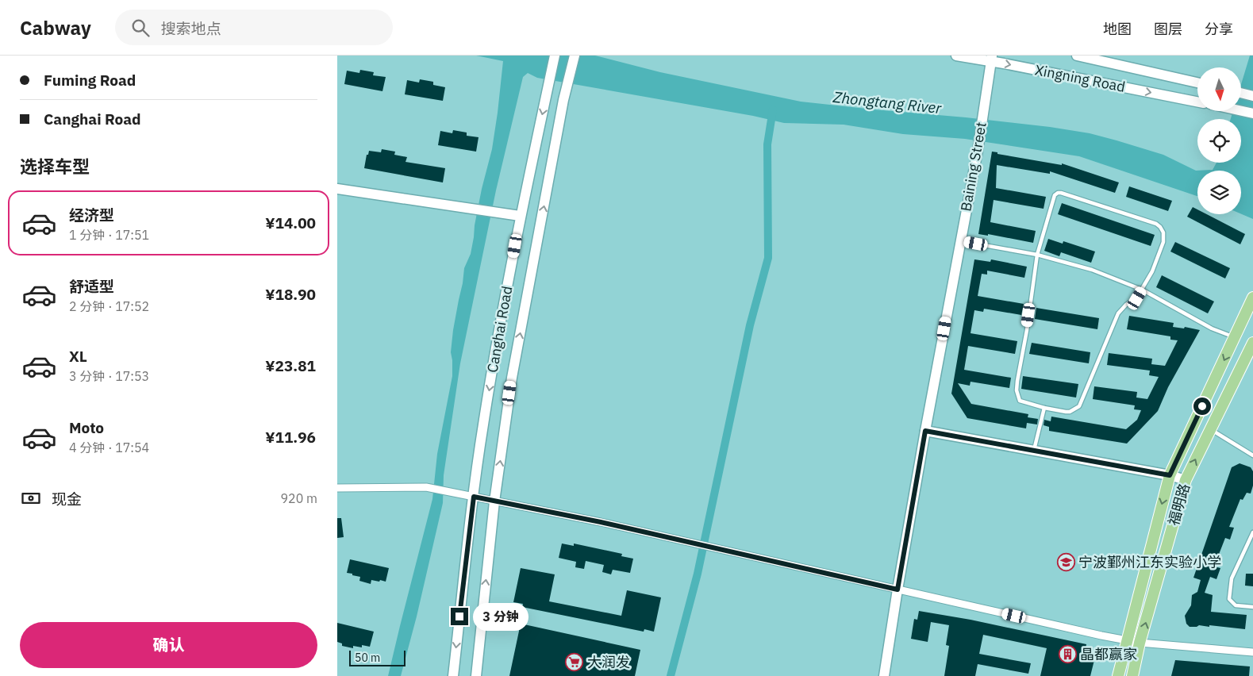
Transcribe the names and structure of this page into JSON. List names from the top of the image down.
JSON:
{
  "streets": {
    "main road": [
      "Xingning Road",
      "Baining Street",
      "Canghai Road",
      "福明路"
    ]
  },
  "crossings": [
    ["Xingning Road", "Baining Street"]
  ],
  "water": ["Zhongtang River"],
  "places": {
    "school or university": ["宁波鄞州江东实验小学"],
    "building": ["晶都赢家"],
    "supermarket": ["大润发"]
  },
  "scale_bar": "50 m",
  "north": "bottom",
  "page": {
    "header": "Cabway",
    "search": "搜索地点",
    "nav": ["地图", "图层", "分享"],
    "banner": ["Fuming Road", "Canghai Road"],
    "heading": "选择车型",
    "list": [
      {
        "name": "经济型",
        "note": "1 分钟 · 17:51",
        "value": "¥14.00"
      },
      {
        "name": "舒适型",
        "note": "2 分钟 · 17:52",
        "value": "¥18.90"
      },
      {
        "name": "XL",
        "note": "3 分钟 · 17:53",
        "value": "¥23.81"
      },
      {
        "name": "Moto",
        "note": "4 分钟 · 17:54",
        "value": "¥11.96"
      }
    ],
    "pay": ["现金", "920 m"],
    "bubble": "3 分钟",
    "buttons": "确认",
    "scale": "50 m"
  }
}
